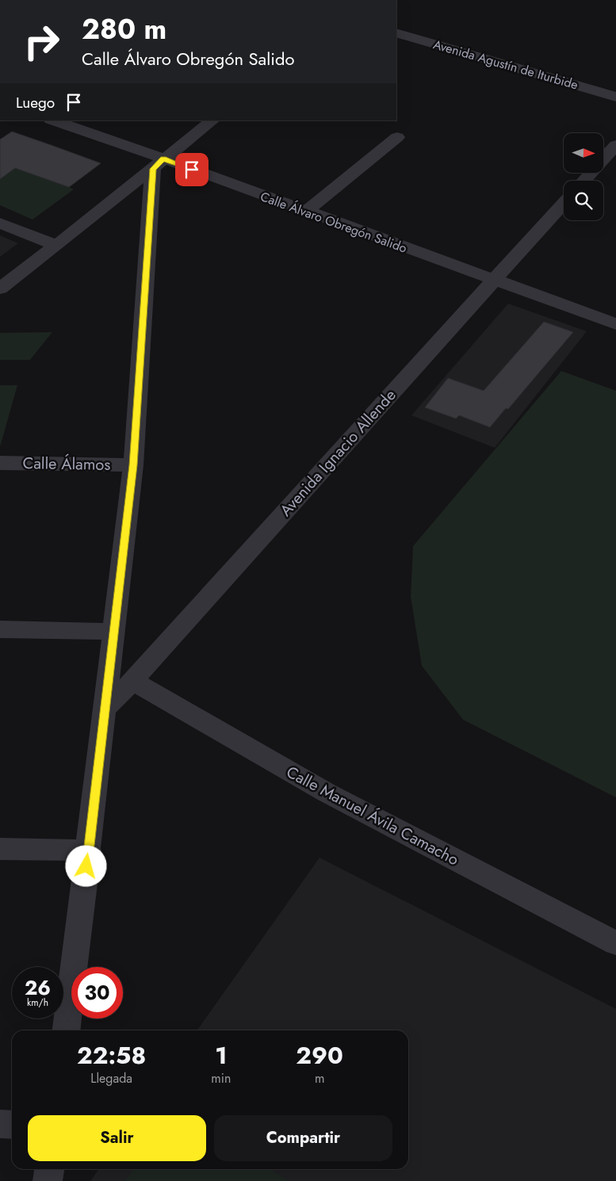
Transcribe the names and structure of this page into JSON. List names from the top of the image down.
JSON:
{
  "streets": {
    "street": [
      "Avenida Agustín de Iturbide",
      "Calle Álvaro Obregón Salido",
      "Avenida Ignacio Allende",
      "Calle Álamos",
      "Calle Manuel Ávila Camacho"
    ]
  },
  "crossings": [
    ["Calle Álvaro Obregón Salido", "Avenida Ignacio Allende"],
    ["Avenida Ignacio Allende", "Calle Manuel Ávila Camacho"]
  ],
  "north": "right",
  "page": {
    "turn": ["280 m", "Calle Álvaro Obregón Salido"],
    "then": "Luego",
    "speed": "26 km/h",
    "limit": "30",
    "eta": [
      "22:58",
      "Llegada",
      "1",
      "min",
      "290",
      "m"
    ],
    "buttons": ["Salir", "Compartir"]
  }
}
